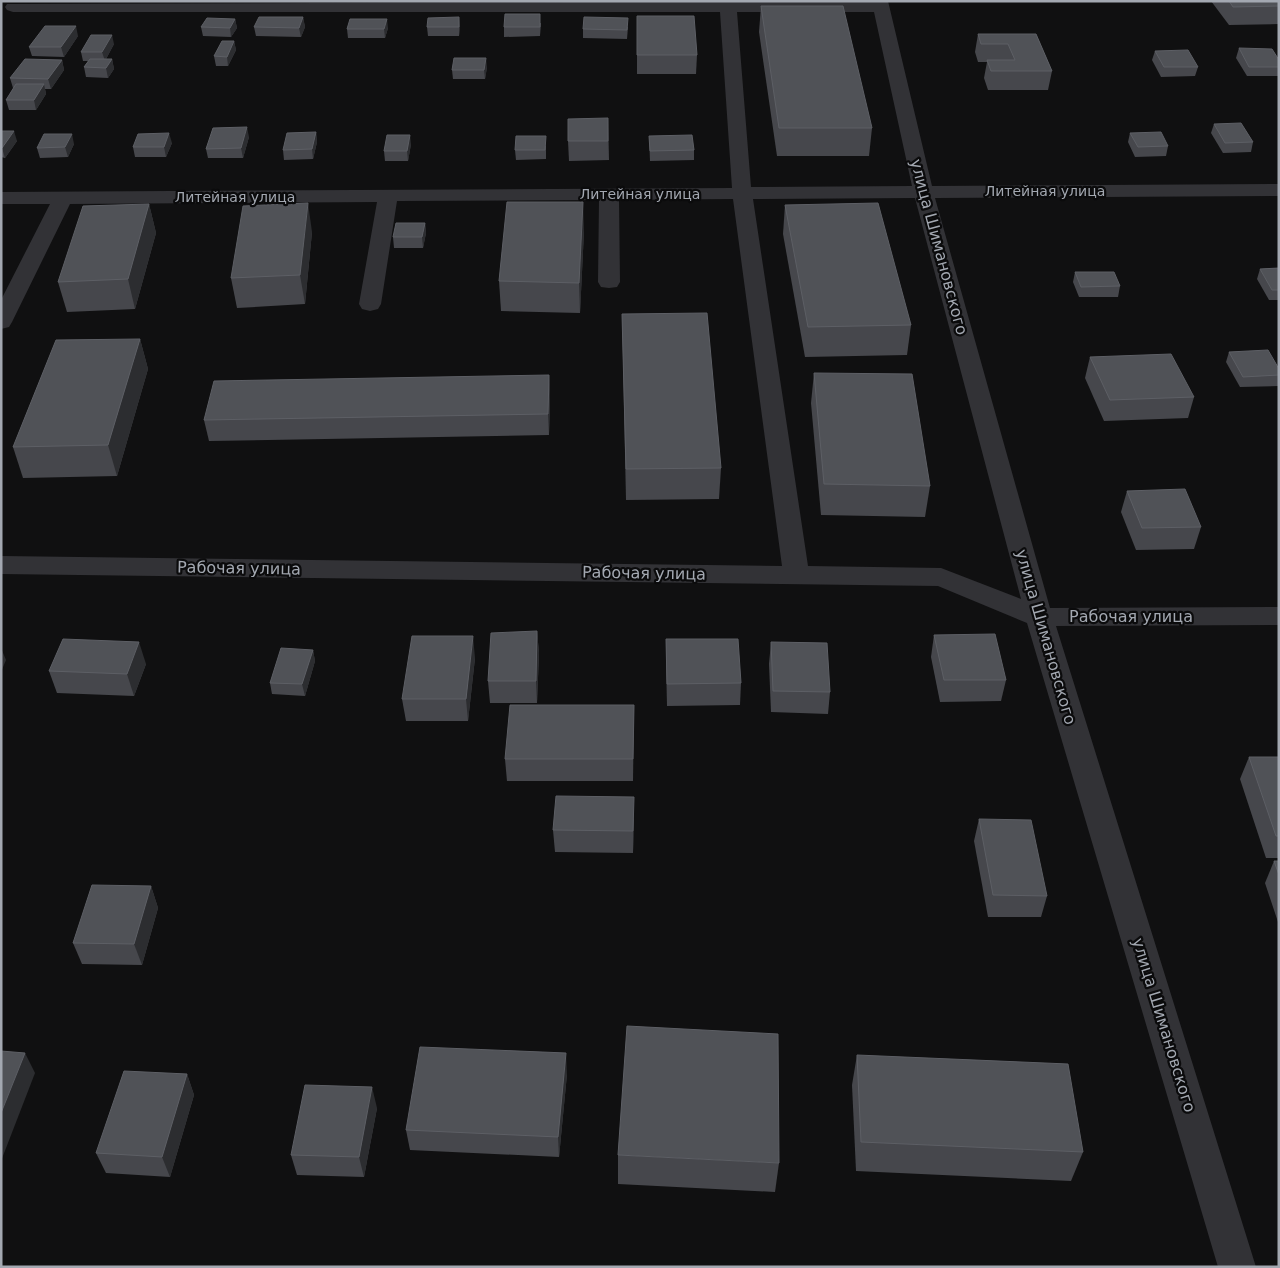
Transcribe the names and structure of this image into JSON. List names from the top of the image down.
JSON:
{
  "streets": {
    "street": ["Литейная улица", "улица Шимановского", "Рабочая улица"]
  },
  "crossings": [
    ["Литейная улица", "улица Шимановского"],
    ["улица Шимановского", "Рабочая улица"]
  ]
}
